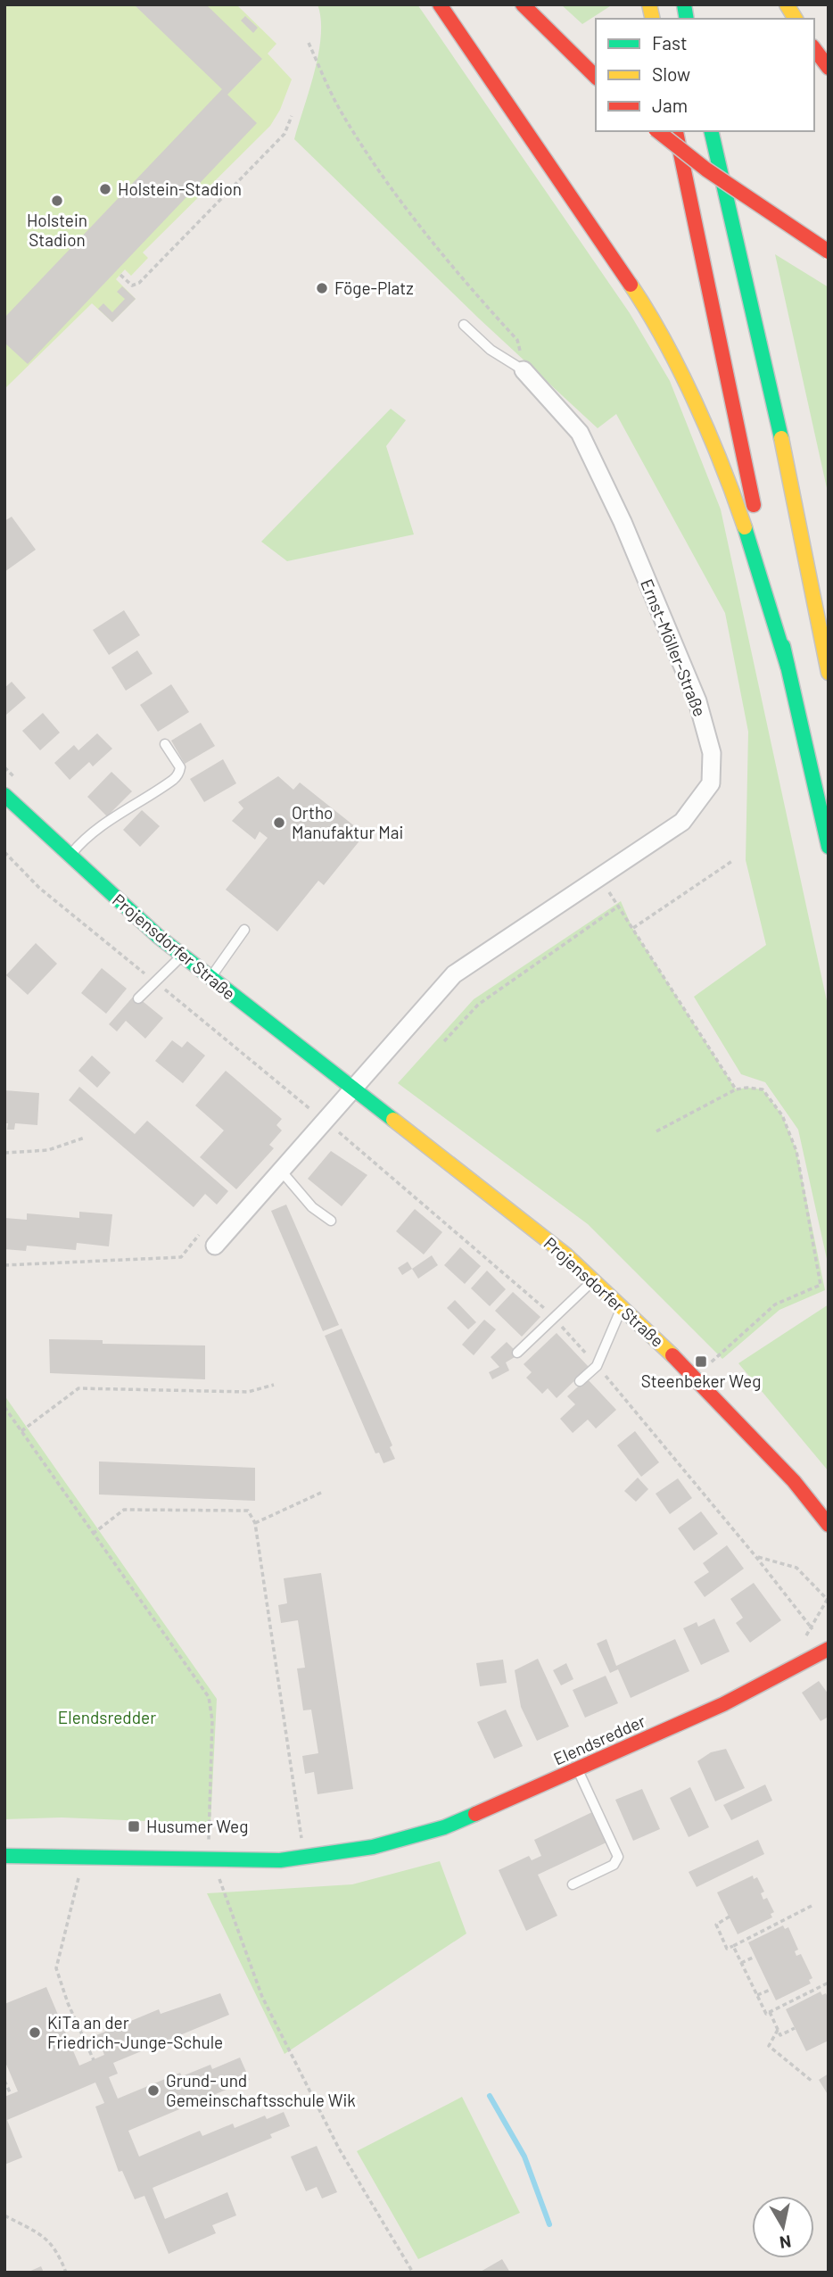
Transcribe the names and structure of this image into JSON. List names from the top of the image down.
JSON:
{
  "streets": {
    "main road": ["Projensdorfer Straße", "Elendsredder"],
    "street": ["Ernst-Möller-Straße"]
  },
  "crossings": [
    ["Ernst-Möller-Straße", "Projensdorfer Straße"]
  ],
  "parks": ["Elendsredder"],
  "places": {
    "other": [
      "Holstein-Stadion",
      "Holstein Stadion",
      "Föge-Platz",
      "Ortho Manufaktur Mai",
      "KiTa an der Friedrich-Junge-Schule",
      "Grund- und Gemeinschaftsschule Wik"
    ],
    "transit": ["Steenbeker Weg", "Husumer Weg"]
  },
  "legend": ["Fast", "Slow", "Jam"],
  "north": "bottom"
}
